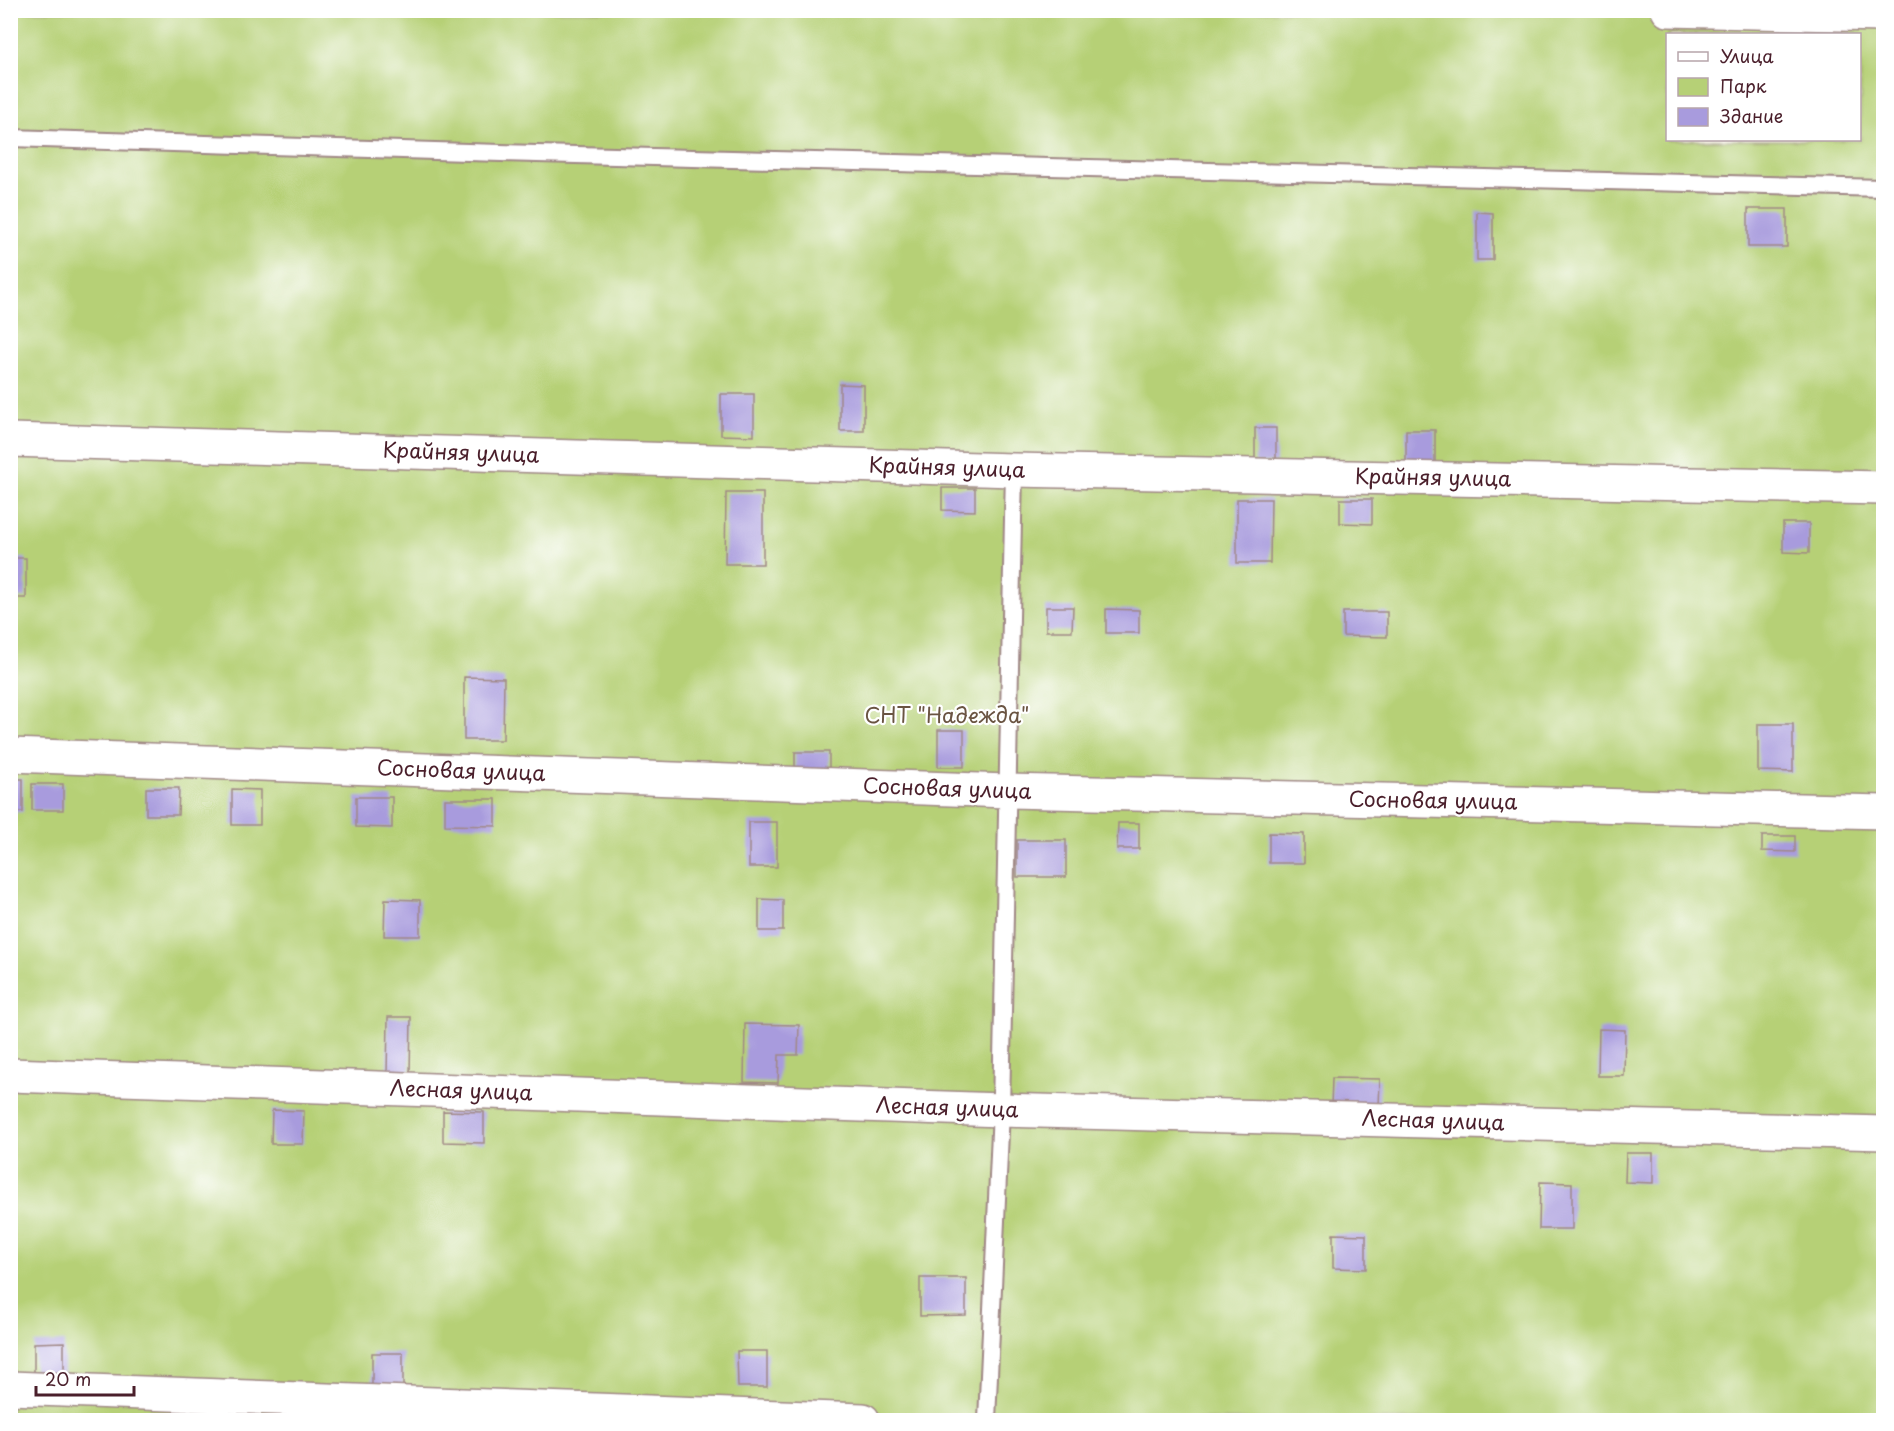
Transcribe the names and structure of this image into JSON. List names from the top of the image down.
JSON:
{
  "streets": {
    "street": ["Крайняя улица", "Сосновая улица", "Лесная улица"]
  },
  "parks": ["СНТ \"Надежда\""],
  "legend": ["Улица", "Парк", "Здание"],
  "scale_bar": "20 m"
}
